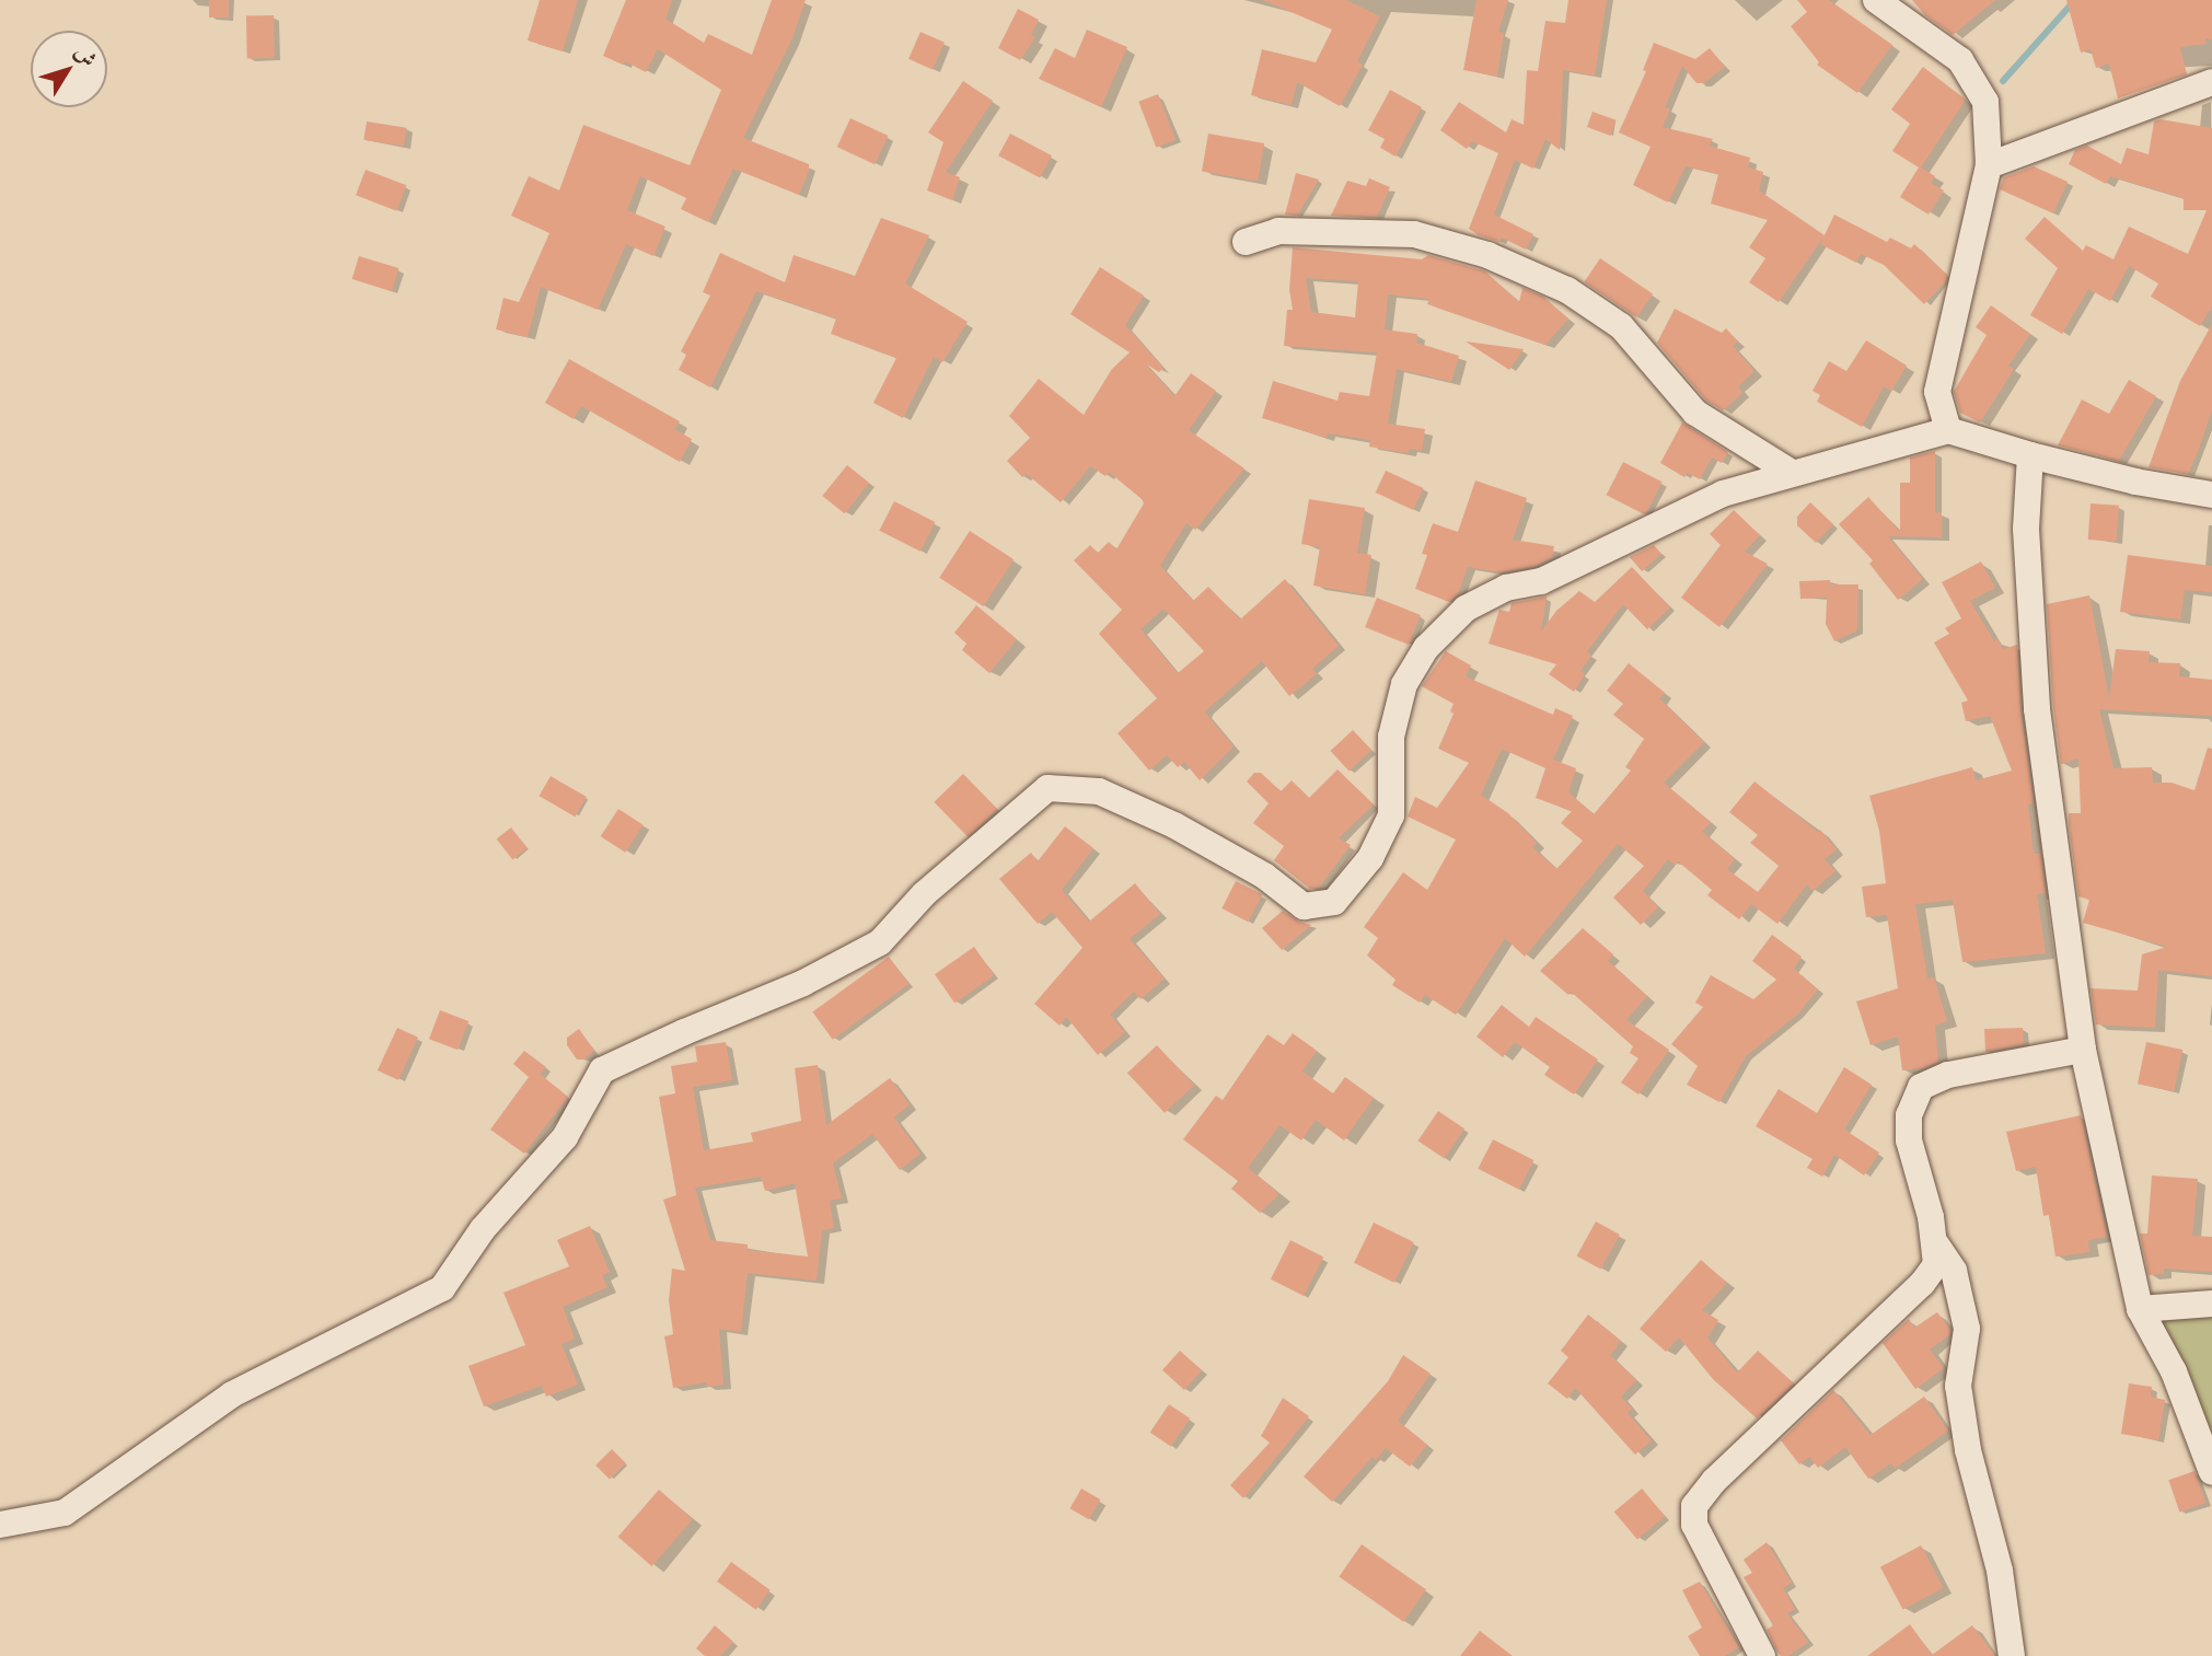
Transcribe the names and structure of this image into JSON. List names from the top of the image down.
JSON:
{
  "north": "top right"
}
